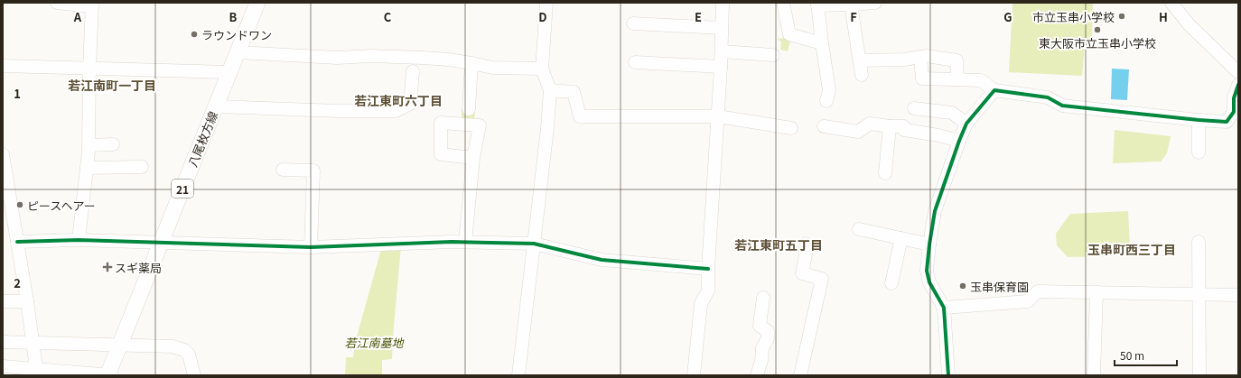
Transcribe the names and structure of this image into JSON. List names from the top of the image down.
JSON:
{
  "streets": {
    "main road": ["八尾枚方線", "21"]
  },
  "districts": [
    "若江南町一丁目",
    "若江東町六丁目",
    "若江東町五丁目",
    "玉串町西三丁目"
  ],
  "parks": ["若江南墓地"],
  "places": {
    "other": [
      "市立玉串小学校",
      "東大阪市立玉串小学校",
      "ラウンドワン",
      "ピースヘアー",
      "玉串保育園"
    ],
    "health": ["スギ薬局"]
  },
  "scale_bar": "50 m",
  "grid": {
    "columns": [
      "A",
      "B",
      "C",
      "D",
      "E",
      "F",
      "G",
      "H"
    ],
    "rows": ["1", "2"]
  }
}
